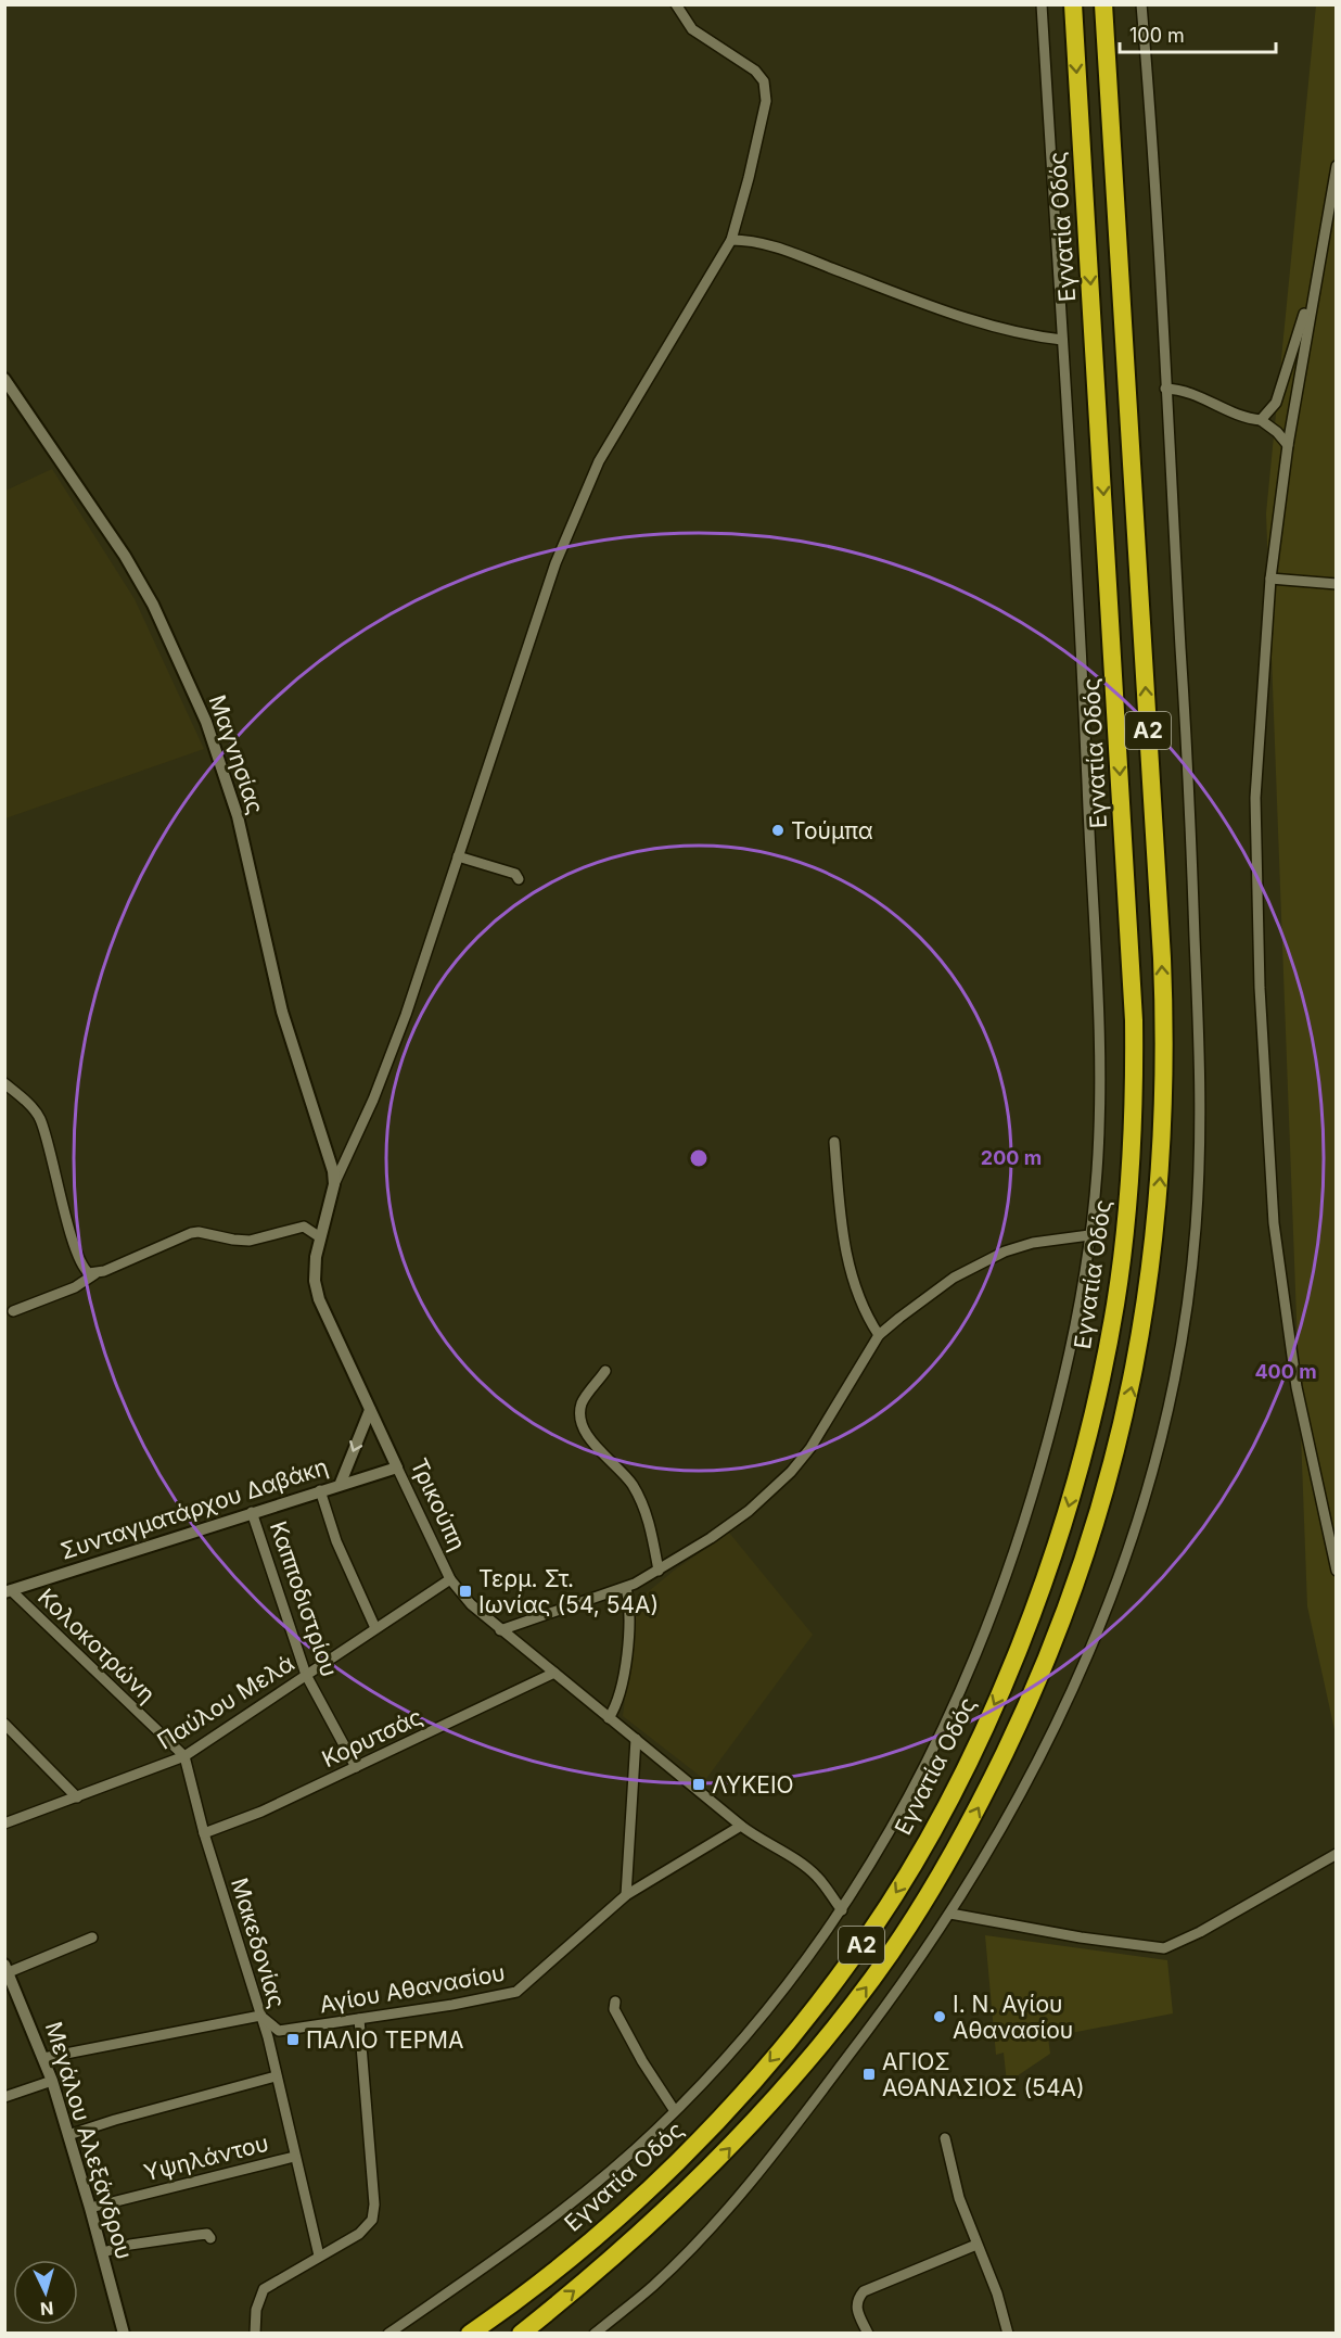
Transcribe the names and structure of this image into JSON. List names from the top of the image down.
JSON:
{
  "streets": {
    "highway": ["Εγνατία Οδός", "Α2"],
    "street": [
      "Μαγνησίας",
      "Τρικούπη",
      "Συνταγματάρχου Δαβάκη",
      "Καπποδιστρίου",
      "Κολοκοτρώνη",
      "Παύλου Μελά",
      "Κορυτσάς",
      "Μακεδονίας",
      "Αγίου Αθανασίου",
      "Μεγάλου Αλεξάνδρου",
      "Υψηλάντου"
    ]
  },
  "crossings": [
    ["Μαγνησίας", "Τρικούπη"],
    ["Τρικούπη", "Συνταγματάρχου Δαβάκη"],
    ["Τρικούπη", "Παύλου Μελά"],
    ["Τρικούπη", "Κορυτσάς"],
    ["Τρικούπη", "Αγίου Αθανασίου"],
    ["Συνταγματάρχου Δαβάκη", "Καπποδιστρίου"],
    ["Συνταγματάρχου Δαβάκη", "Κολοκοτρώνη"],
    ["Καπποδιστρίου", "Παύλου Μελά"],
    ["Καπποδιστρίου", "Κορυτσάς"],
    ["Κολοκοτρώνη", "Παύλου Μελά"],
    ["Κολοκοτρώνη", "Μακεδονίας"],
    ["Παύλου Μελά", "Μακεδονίας"],
    ["Κορυτσάς", "Μακεδονίας"],
    ["Μακεδονίας", "Υψηλάντου"],
    ["Μεγάλου Αλεξάνδρου", "Υψηλάντου"]
  ],
  "places": {
    "other": ["Τούμπα", "Ι. Ν. Αγίου Αθανασίου"],
    "transit": [
      "Τερμ. Στ. Ιωνίας (54, 54Α)",
      "ΛΥΚΕΙΟ",
      "ΠΑΛΙΟ ΤΕΡΜΑ",
      "ΑΓΙΟΣ ΑΘΑΝΑΣΙΟΣ (54Α)"
    ]
  },
  "scale_bar": "100 m",
  "north": "bottom",
  "rings": ["200 m", "400 m"]
}
